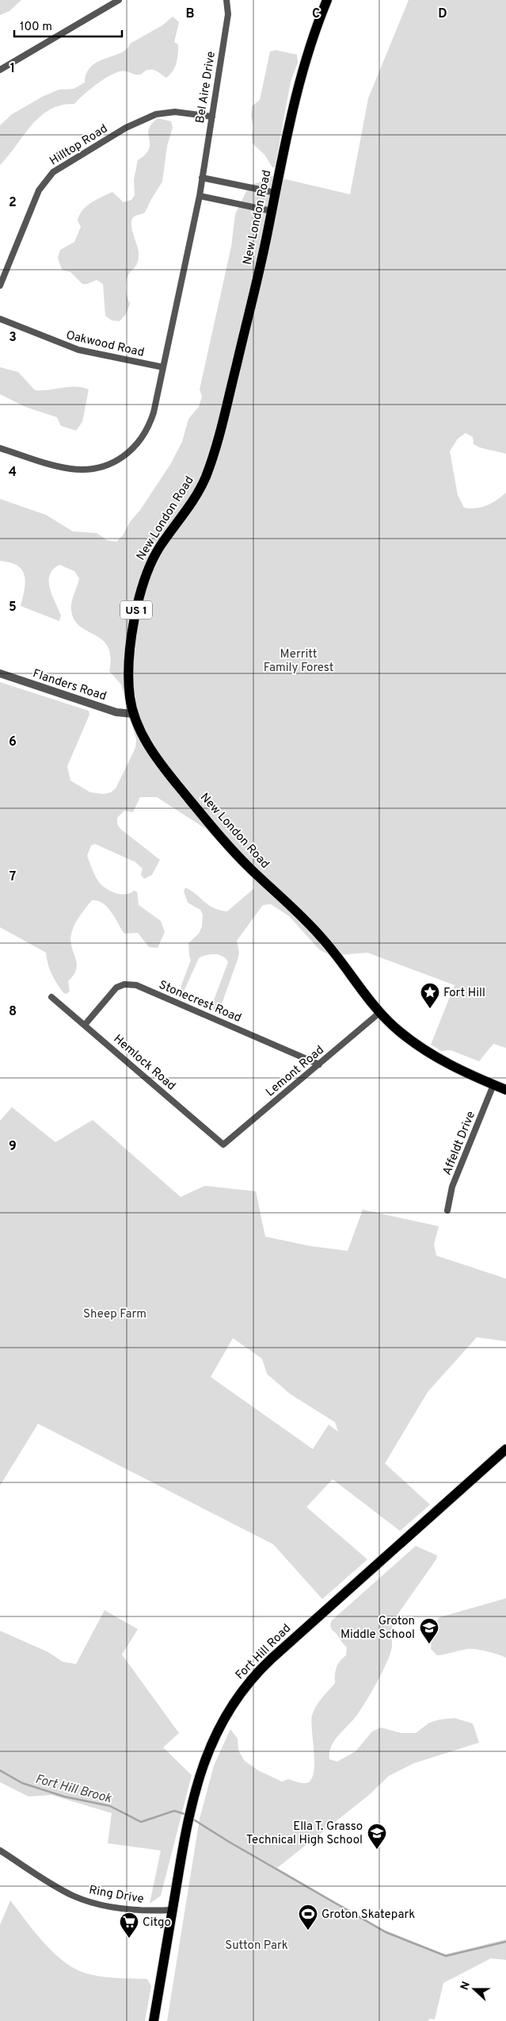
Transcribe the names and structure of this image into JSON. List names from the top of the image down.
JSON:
{
  "streets": {
    "main road": ["New London Road", "US 1", "Fort Hill Road"],
    "street": [
      "Bel Aire Drive",
      "Hilltop Road",
      "Oakwood Road",
      "Flanders Road",
      "Stonecrest Road",
      "Hemlock Road",
      "Lemont Road",
      "Affeldt Drive",
      "Ring Drive"
    ]
  },
  "crossings": [
    ["Bel Aire Drive", "Hilltop Road"],
    ["Bel Aire Drive", "Oakwood Road"],
    ["New London Road", "Flanders Road"],
    ["New London Road", "Lemont Road"],
    ["New London Road", "Affeldt Drive"],
    ["Stonecrest Road", "Hemlock Road"],
    ["Stonecrest Road", "Lemont Road"],
    ["Hemlock Road", "Lemont Road"],
    ["Fort Hill Road", "Ring Drive"]
  ],
  "water": ["Fort Hill Brook"],
  "parks": ["Merritt Family Forest", "Sheep Farm", "Sutton Park"],
  "places": {
    "place": ["Fort Hill"],
    "school or university": ["Groton Middle School", "Ella T. Grasso Technical High School"],
    "sports": ["Groton Skatepark"],
    "supermarket": ["Citgo"]
  },
  "scale_bar": "100 m",
  "north": "left",
  "grid": {
    "columns": ["B", "C", "D"],
    "rows": [
      "1",
      "2",
      "3",
      "4",
      "5",
      "6",
      "7",
      "8",
      "9"
    ]
  }
}
